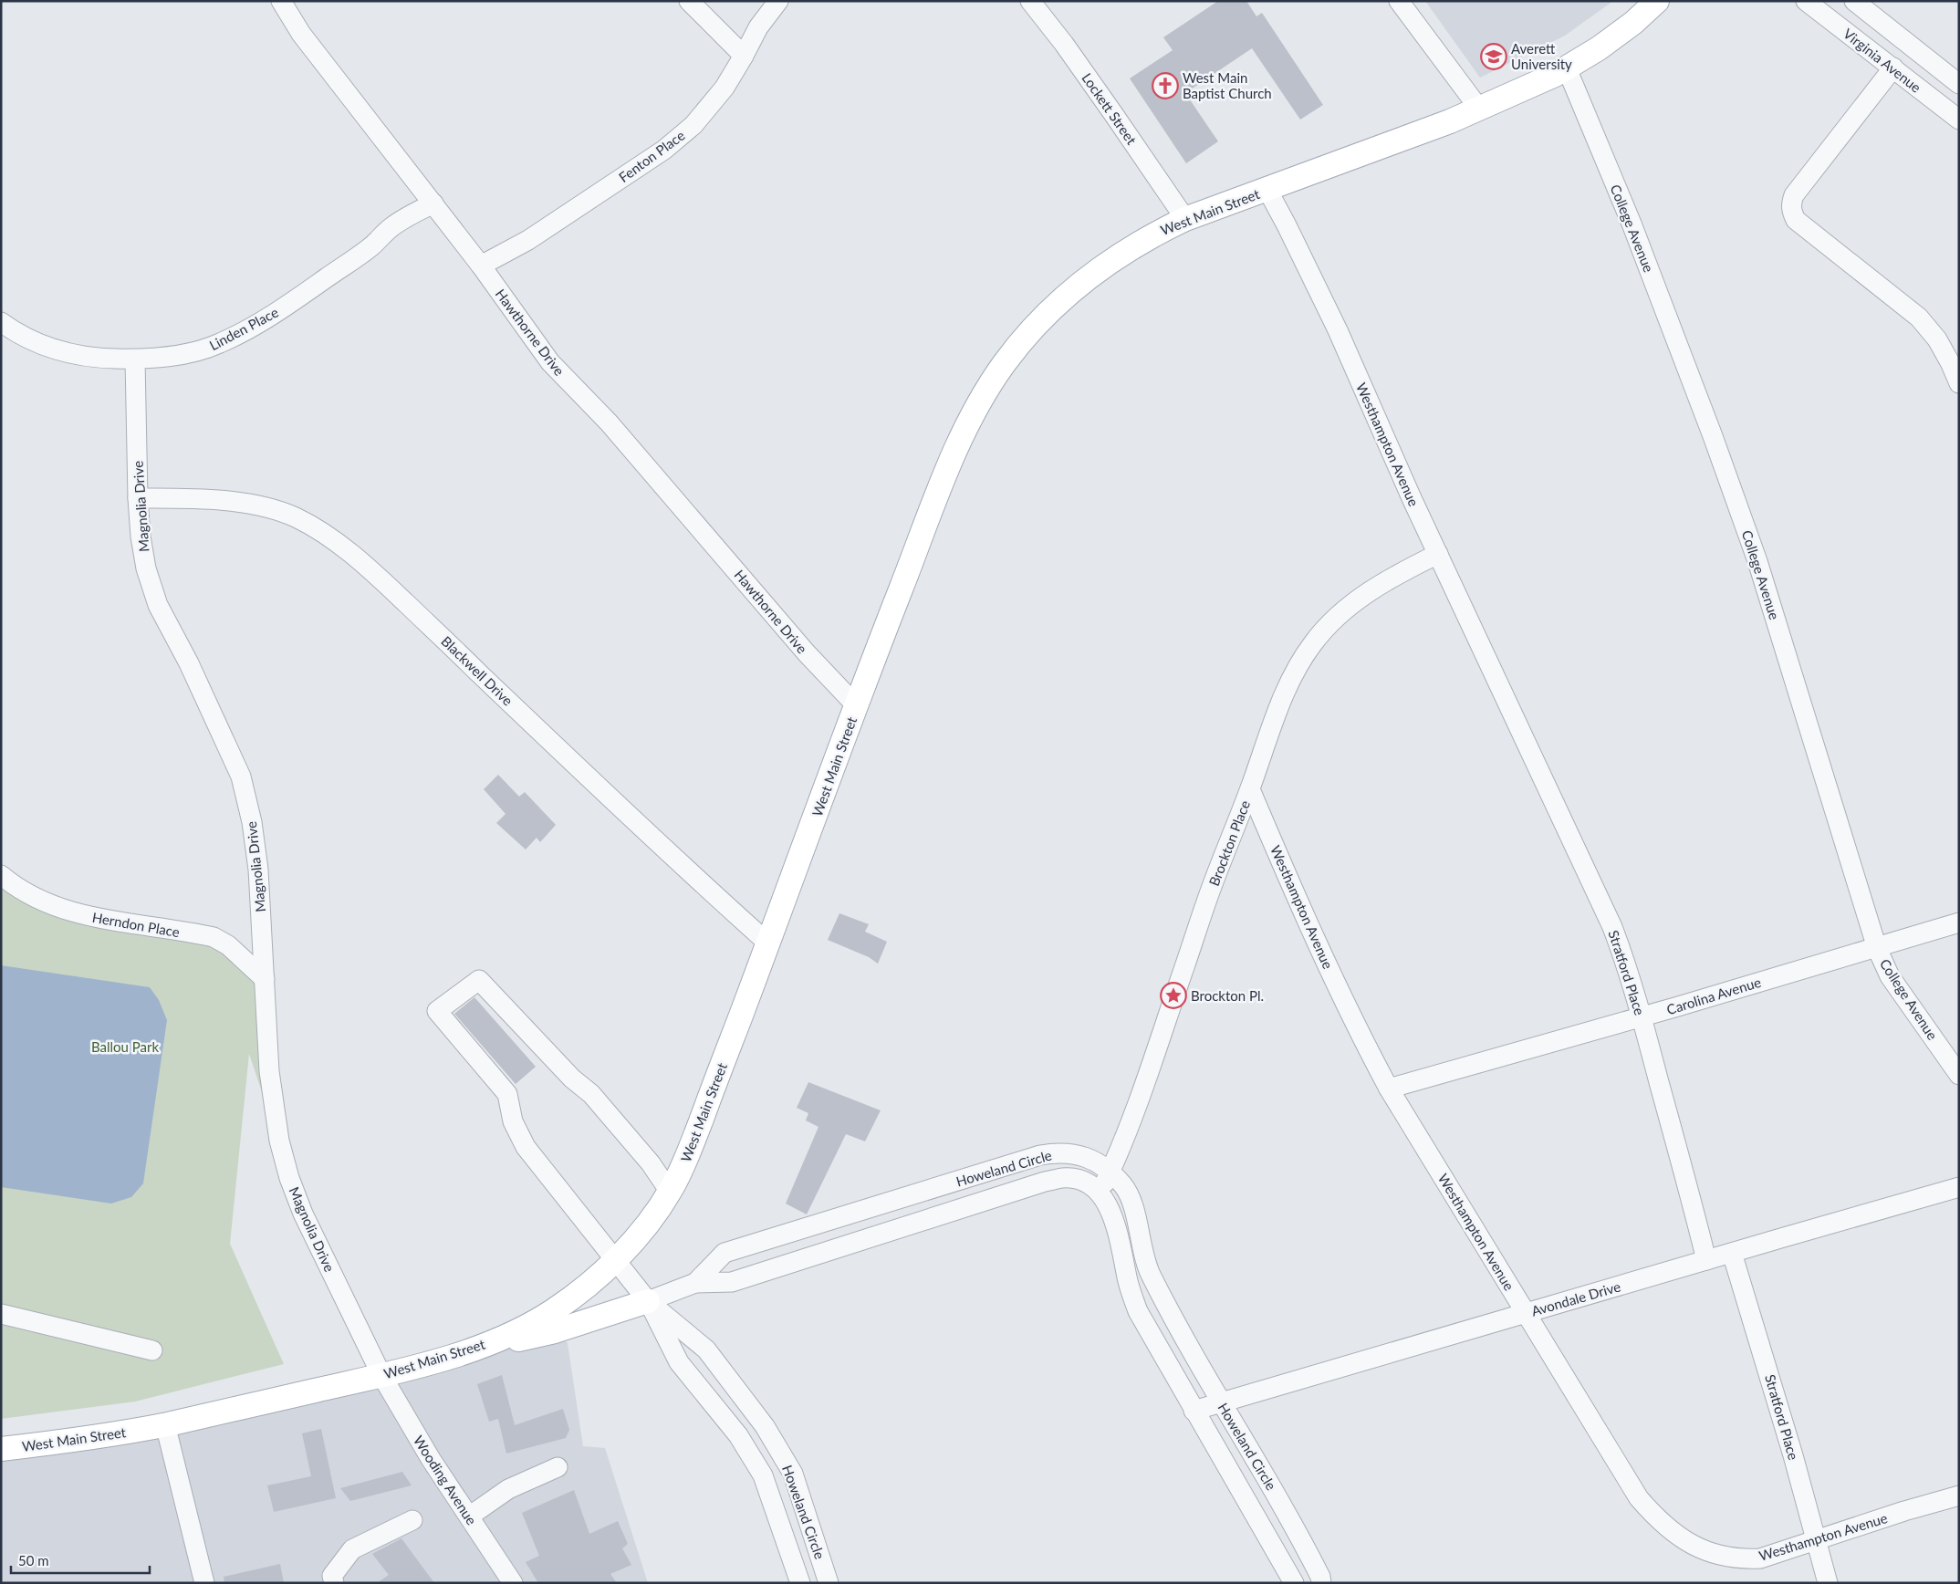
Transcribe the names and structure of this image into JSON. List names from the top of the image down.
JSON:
{
  "streets": {
    "main road": ["West Main Street"],
    "street": [
      "Virginia Avenue",
      "Lockett Street",
      "Fenton Place",
      "College Avenue",
      "Linden Place",
      "Hawthorne Drive",
      "Westhampton Avenue",
      "Magnolia Drive",
      "Blackwell Drive",
      "Brockton Place",
      "Herndon Place",
      "Stratford Place",
      "Carolina Avenue",
      "Howeland Circle",
      "Avondale Drive",
      "Wooding Avenue"
    ]
  },
  "crossings": [
    ["Lockett Street", "West Main Street"],
    ["Fenton Place", "Hawthorne Drive"],
    ["West Main Street", "College Avenue"],
    ["West Main Street", "Hawthorne Drive"],
    ["West Main Street", "Westhampton Avenue"],
    ["West Main Street", "Magnolia Drive"],
    ["West Main Street", "Blackwell Drive"],
    ["West Main Street", "Howeland Circle"],
    ["West Main Street", "Wooding Avenue"],
    ["College Avenue", "Carolina Avenue"],
    ["Linden Place", "Hawthorne Drive"],
    ["Linden Place", "Magnolia Drive"],
    ["Westhampton Avenue", "Brockton Place"],
    ["Westhampton Avenue", "Stratford Place"],
    ["Westhampton Avenue", "Carolina Avenue"],
    ["Westhampton Avenue", "Avondale Drive"],
    ["Magnolia Drive", "Blackwell Drive"],
    ["Magnolia Drive", "Herndon Place"],
    ["Magnolia Drive", "Wooding Avenue"],
    ["Brockton Place", "Howeland Circle"],
    ["Stratford Place", "Carolina Avenue"],
    ["Stratford Place", "Avondale Drive"],
    ["Howeland Circle", "Avondale Drive"]
  ],
  "parks": ["Ballou Park"],
  "places": {
    "school or university": ["Averett University"],
    "church": ["West Main Baptist Church"],
    "place": ["Brockton Pl."]
  },
  "scale_bar": "50 m"
}
